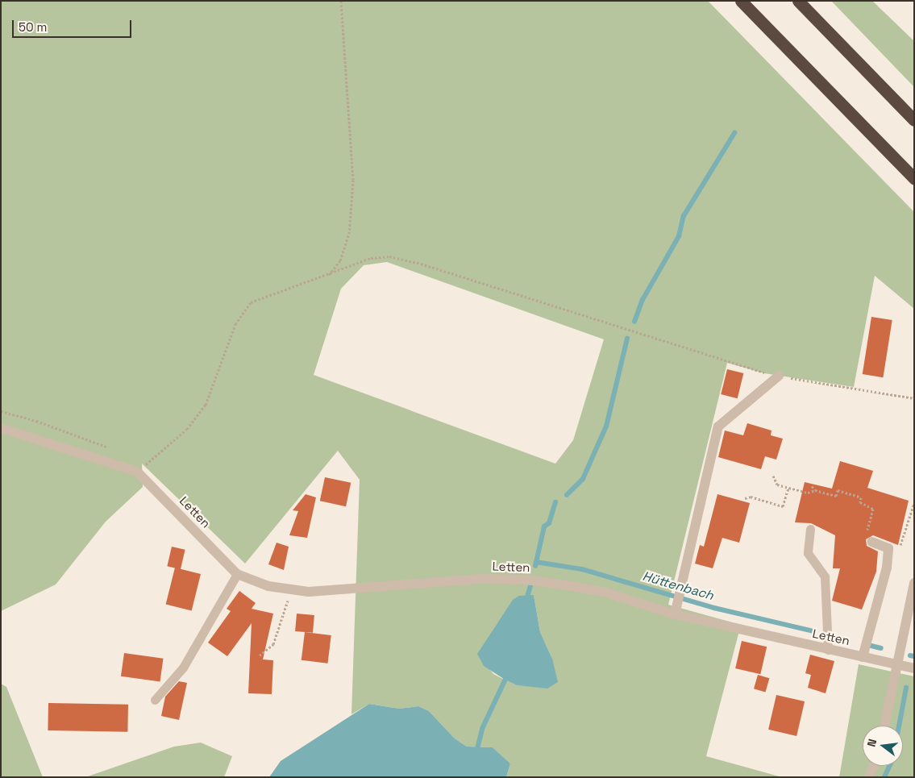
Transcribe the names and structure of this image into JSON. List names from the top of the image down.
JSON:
{
  "streets": {
    "street": ["Letten"]
  },
  "water": ["Hüttenbach"],
  "scale_bar": "50 m",
  "north": "left"
}
